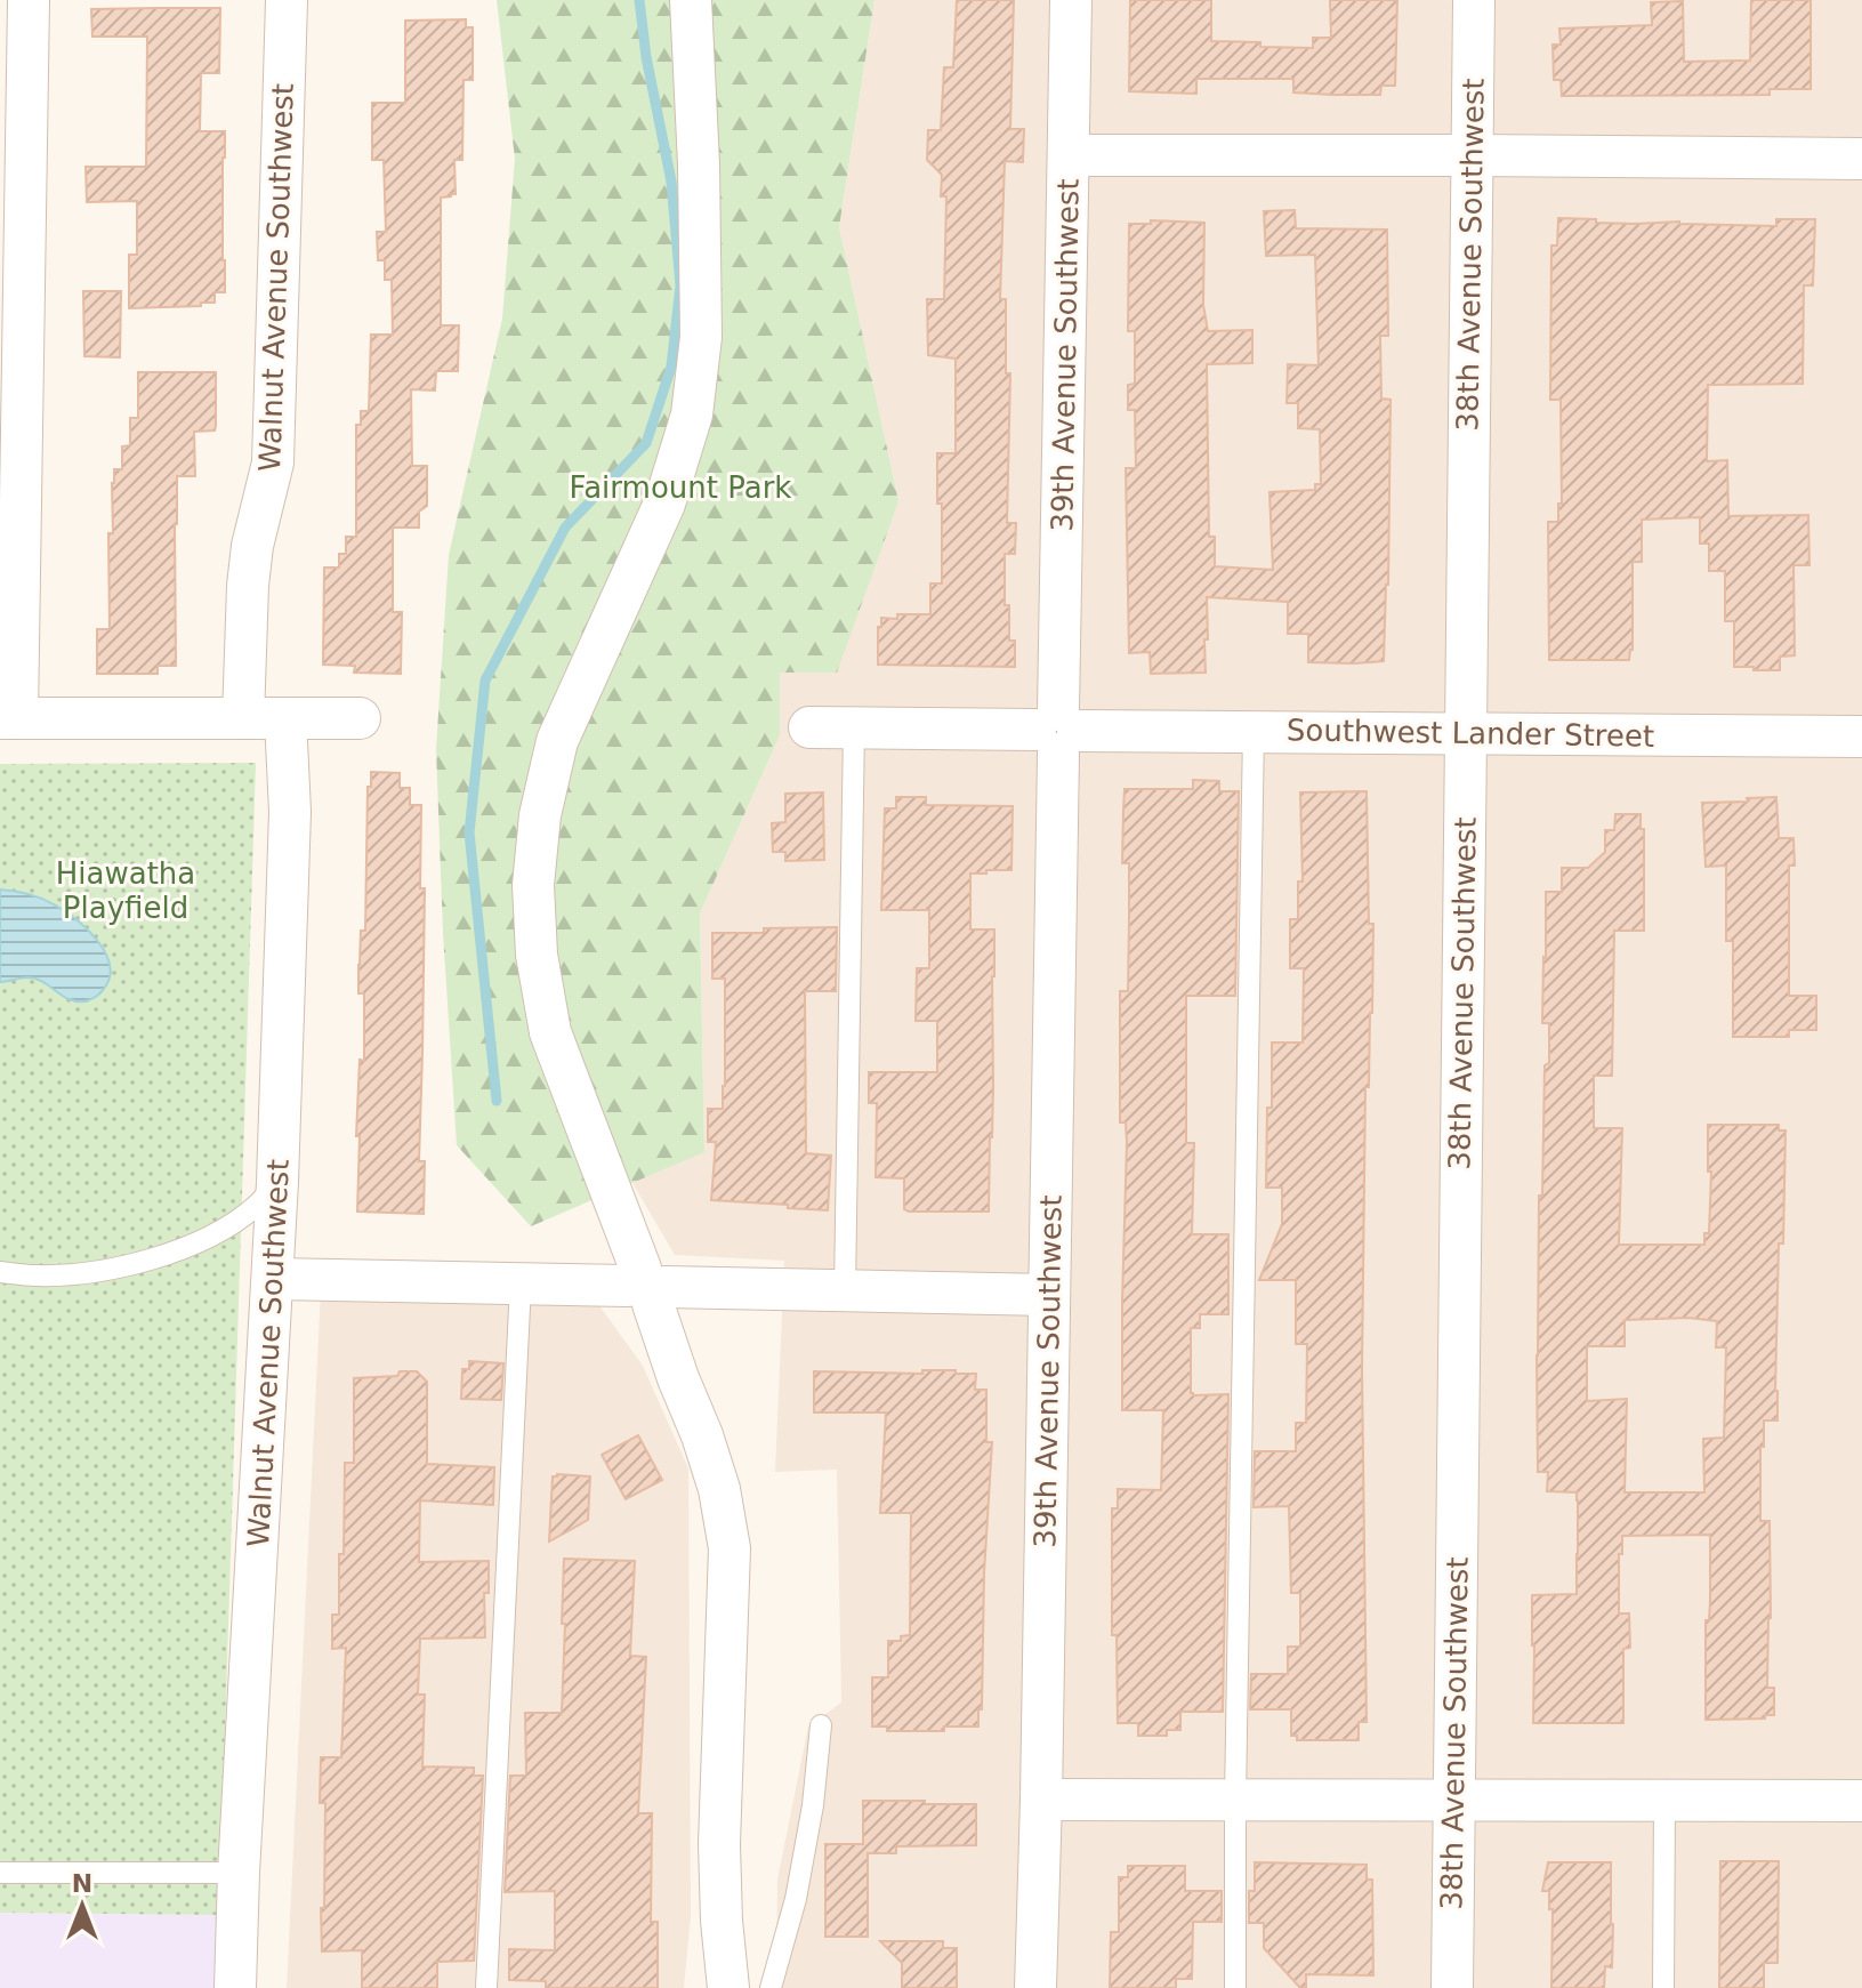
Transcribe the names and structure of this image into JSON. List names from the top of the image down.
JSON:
{
  "streets": {
    "street": [
      "38th Avenue Southwest",
      "Walnut Avenue Southwest",
      "39th Avenue Southwest",
      "Southwest Lander Street"
    ]
  },
  "crossings": [
    ["38th Avenue Southwest", "Southwest Lander Street"],
    ["39th Avenue Southwest", "Southwest Lander Street"]
  ],
  "parks": ["Fairmount Park", "Hiawatha Playfield"],
  "north": "top"
}
